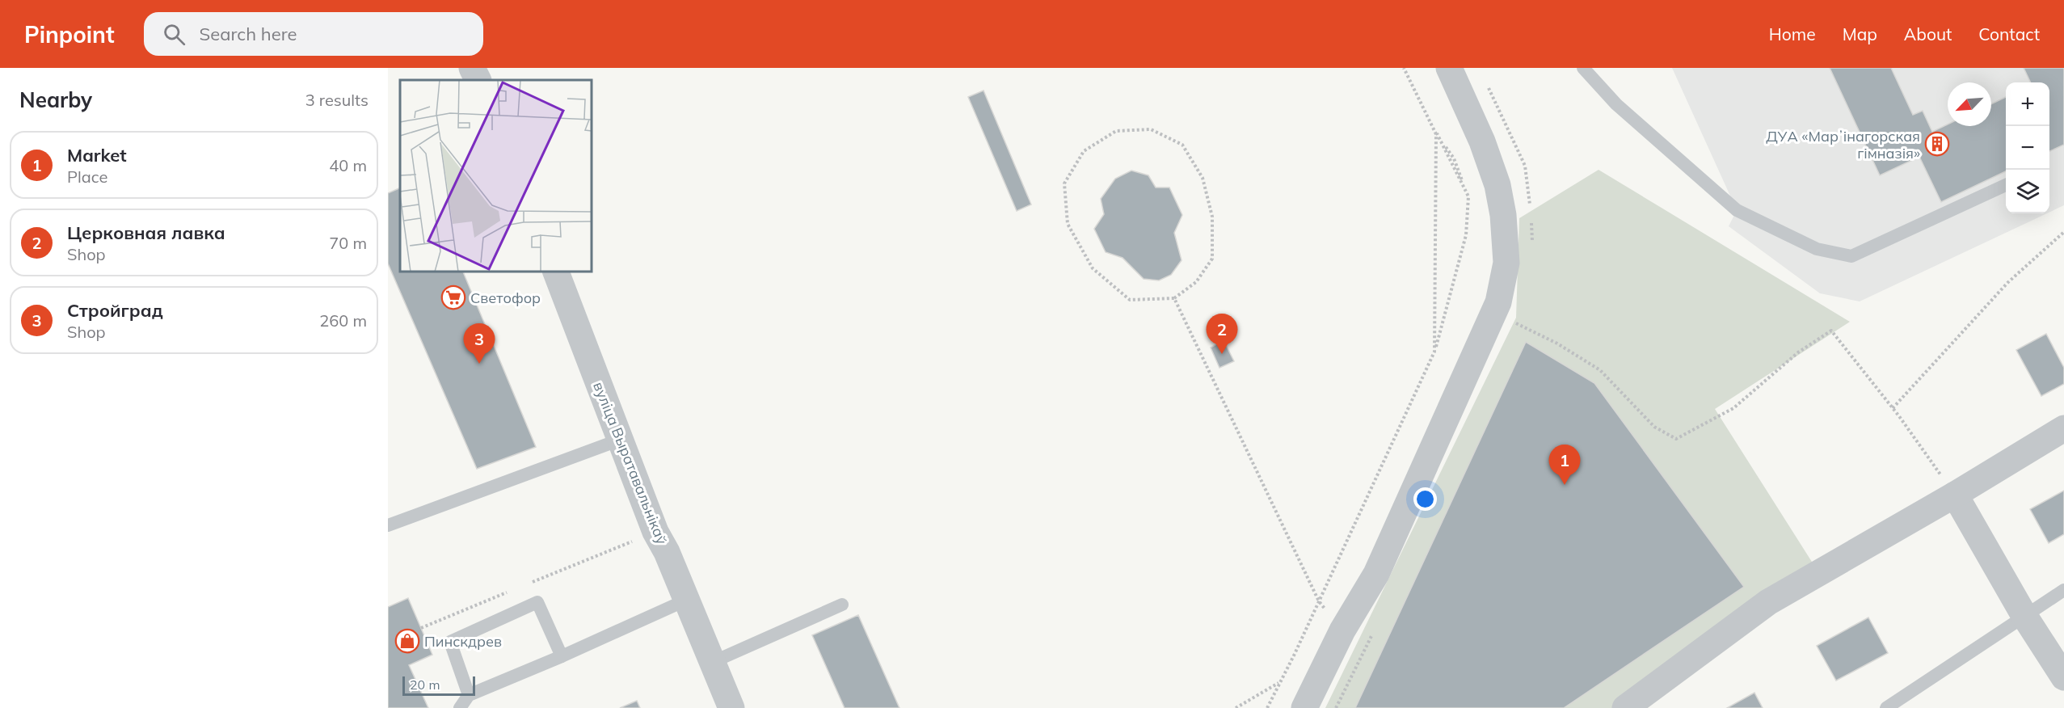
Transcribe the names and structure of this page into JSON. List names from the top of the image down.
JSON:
{
  "streets": {
    "street": ["вуліца Выратавальнікаў"]
  },
  "places": {
    "building": ["ДУА «Марʼінагорская гімназія»"],
    "supermarket": ["Светофор"],
    "shop": ["Пинскдрев"]
  },
  "scale_bar": "20 m",
  "north": "bottom left",
  "page": {
    "header": "Pinpoint",
    "search": "Search here",
    "nav": [
      "Home",
      "Map",
      "About",
      "Contact"
    ],
    "heading": ["Nearby", "3 results"],
    "map_buttons": ["+", "−"],
    "list": [
      {
        "mark": "1",
        "name": "Market",
        "note": "Place",
        "value": "40 m"
      },
      {
        "mark": "2",
        "name": "Церковная лавка",
        "note": "Shop",
        "value": "70 m"
      },
      {
        "mark": "3",
        "name": "Стройград",
        "note": "Shop",
        "value": "260 m"
      }
    ],
    "pins": ["2", "3", "1"],
    "scale": "20 m"
  }
}
